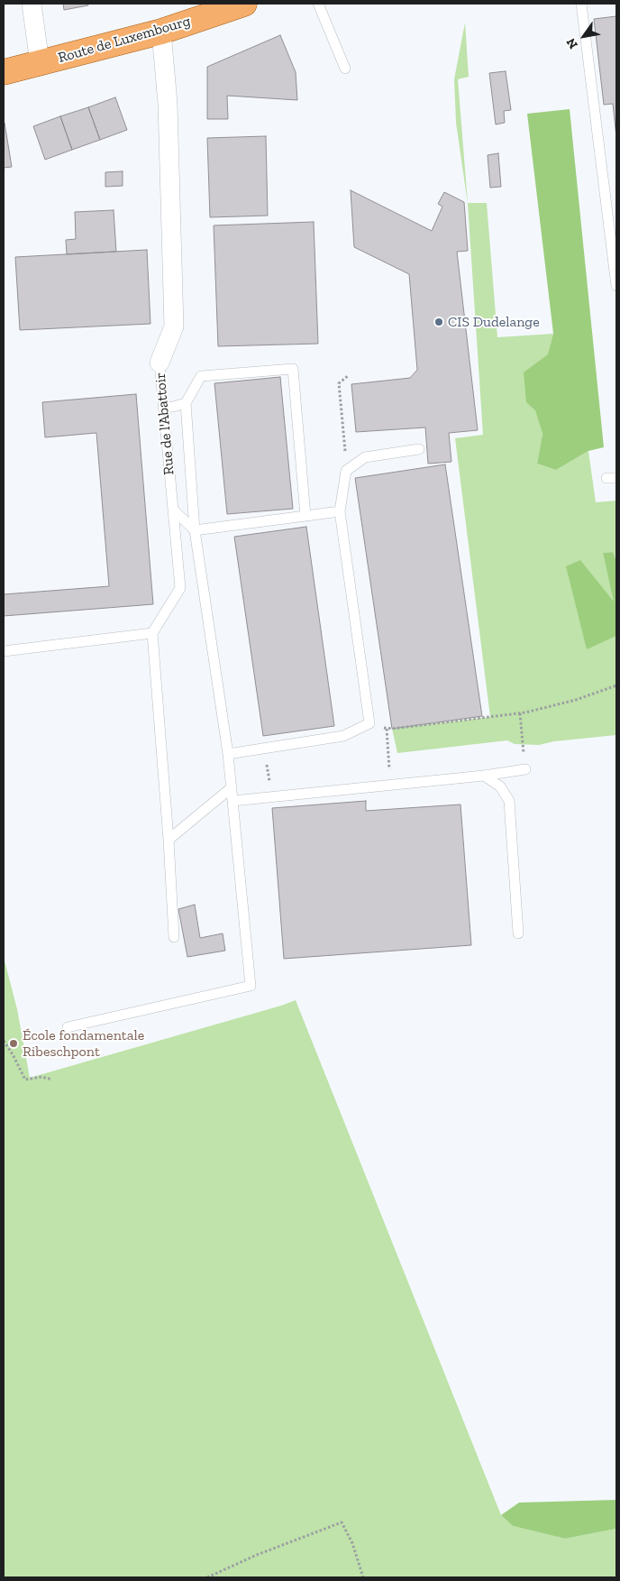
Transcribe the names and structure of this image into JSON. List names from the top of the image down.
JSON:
{
  "streets": {
    "main road": ["Route de Luxembourg"],
    "street": ["Rue de l'Abattoir"]
  },
  "crossings": [
    ["Route de Luxembourg", "Rue de l'Abattoir"]
  ],
  "places": ["CIS Dudelange", "École fondamentale Ribeschpont"],
  "north": "bottom left"
}
